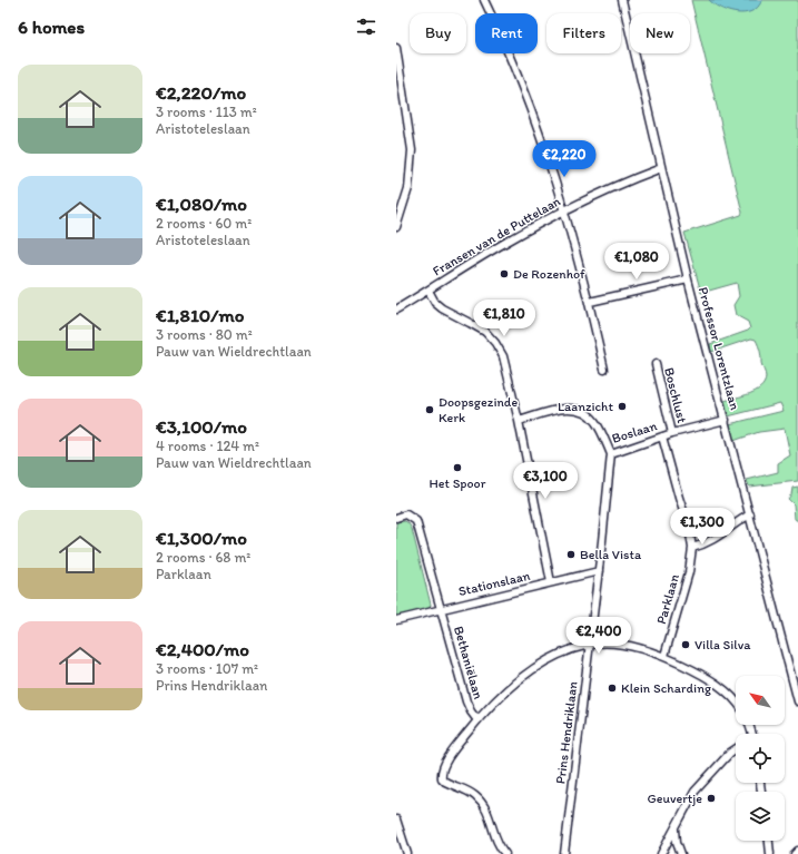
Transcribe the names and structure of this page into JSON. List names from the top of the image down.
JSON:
{
  "streets": {
    "street": [
      "Fransen van de Puttelaan",
      "Professor Lorentzlaan",
      "Boschlust",
      "Boslaan",
      "Stationslaan",
      "Parklaan",
      "Bethaniëlaan",
      "Prins Hendriklaan"
    ]
  },
  "crossings": [
    ["Fransen van de Puttelaan", "Professor Lorentzlaan"],
    ["Professor Lorentzlaan", "Boslaan"],
    ["Boschlust", "Boslaan"],
    ["Boslaan", "Parklaan"],
    ["Boslaan", "Prins Hendriklaan"],
    ["Stationslaan", "Bethaniëlaan"],
    ["Stationslaan", "Prins Hendriklaan"]
  ],
  "places": [
    "De Rozenhof",
    "Laanzicht",
    "Doopsgezinde Kerk",
    "Het Spoor",
    "Bella Vista",
    "Villa Silva",
    "Klein Scharding",
    "Geuvertje"
  ],
  "north": "top left",
  "page": {
    "heading": "6 homes",
    "chip": [
      "Buy",
      "Rent",
      "Filters",
      "New"
    ],
    "list": [
      {
        "name": "€2,220/mo",
        "note": "3 rooms · 113 m² · Aristoteleslaan"
      },
      {
        "name": "€1,080/mo",
        "note": "2 rooms · 60 m² · Aristoteleslaan"
      },
      {
        "name": "€1,810/mo",
        "note": "3 rooms · 80 m² · Pauw van Wieldrechtlaan"
      },
      {
        "name": "€3,100/mo",
        "note": "4 rooms · 124 m² · Pauw van Wieldrechtlaan"
      },
      {
        "name": "€1,300/mo",
        "note": "2 rooms · 68 m² · Parklaan"
      },
      {
        "name": "€2,400/mo",
        "note": "3 rooms · 107 m² · Prins Hendriklaan"
      }
    ],
    "price": [
      "€2,220",
      "€1,080",
      "€1,810",
      "€3,100",
      "€1,300",
      "€2,400"
    ]
  }
}
